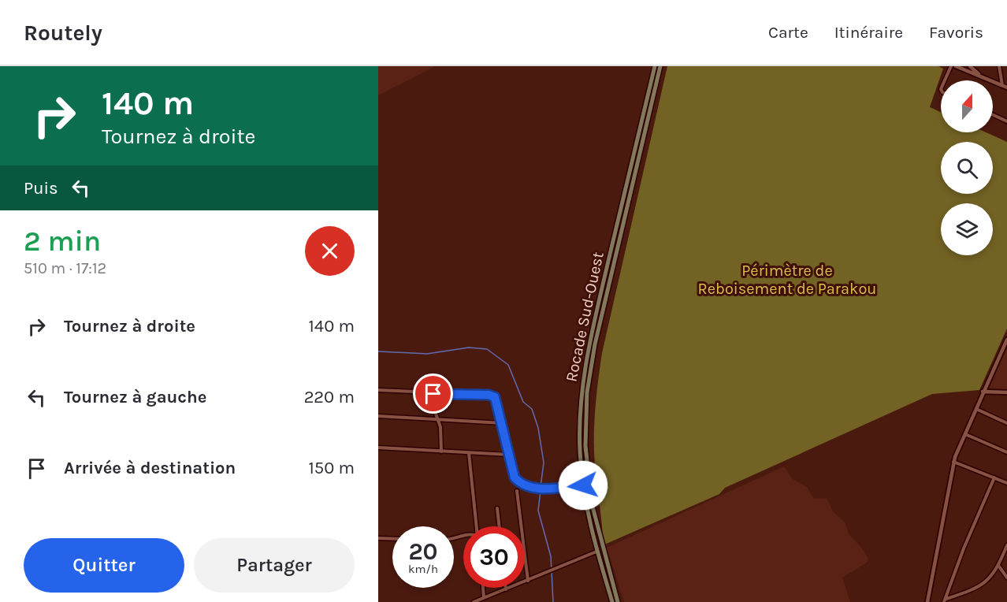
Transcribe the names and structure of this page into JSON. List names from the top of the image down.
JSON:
{
  "streets": {
    "main road": ["Rocade Sud-Ouest"]
  },
  "parks": ["Périmètre de Reboisement de Parakou"],
  "north": "top",
  "page": {
    "header": "Routely",
    "nav": ["Carte", "Itinéraire", "Favoris"],
    "turn": ["140 m", "Tournez à droite"],
    "then": "Puis",
    "heading": ["2 min", "510 m · 17:12"],
    "list": [
      {
        "name": "Tournez à droite",
        "value": "140 m"
      },
      {
        "name": "Tournez à gauche",
        "value": "220 m"
      },
      {
        "name": "Arrivée à destination",
        "value": "150 m"
      }
    ],
    "speed": "20 km/h",
    "limit": "30",
    "buttons": ["Quitter", "Partager"]
  }
}
